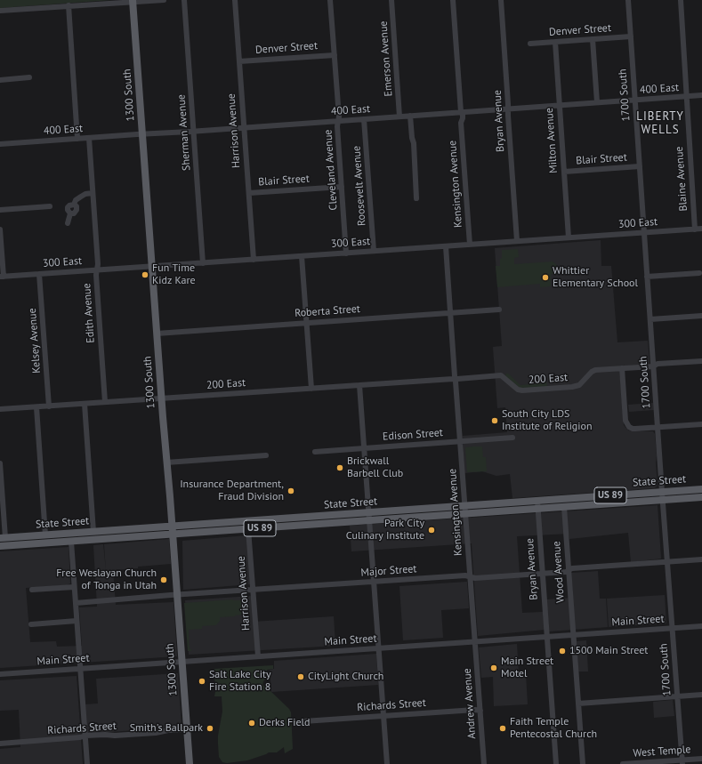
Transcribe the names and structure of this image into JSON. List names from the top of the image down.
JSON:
{
  "streets": {
    "main road": ["1300 South", "State Street", "US 89"],
    "street": [
      "Denver Street",
      "Emerson Avenue",
      "400 East",
      "1700 South",
      "Bryan Avenue",
      "Harrison Avenue",
      "Sherman Avenue",
      "Milton Avenue",
      "Blair Street",
      "Cleveland Avenue",
      "Blaine Avenue",
      "Kensington Avenue",
      "Roosevelt Avenue",
      "300 East",
      "Roberta Street",
      "Edith Avenue",
      "Kelsey Avenue",
      "200 East",
      "Edison Street",
      "Major Street",
      "Wood Avenue",
      "Main Street",
      "Andrew Avenue",
      "Richards Street",
      "West Temple"
    ]
  },
  "crossings": [
    ["Denver Street", "1700 South"],
    ["Denver Street", "Harrison Avenue"],
    ["Denver Street", "Milton Avenue"],
    ["Denver Street", "Cleveland Avenue"],
    ["Emerson Avenue", "400 East"],
    ["400 East", "1300 South"],
    ["400 East", "1700 South"],
    ["400 East", "Bryan Avenue"],
    ["400 East", "Harrison Avenue"],
    ["400 East", "Sherman Avenue"],
    ["400 East", "Milton Avenue"],
    ["400 East", "Cleveland Avenue"],
    ["400 East", "Blaine Avenue"],
    ["400 East", "Kensington Avenue"],
    ["400 East", "Roosevelt Avenue"],
    ["400 East", "Edith Avenue"],
    ["1300 South", "300 East"],
    ["1300 South", "Roberta Street"],
    ["1300 South", "200 East"],
    ["1300 South", "State Street"],
    ["1300 South", "Major Street"],
    ["1300 South", "Main Street"],
    ["1300 South", "Richards Street"],
    ["1700 South", "Blair Street"],
    ["1700 South", "300 East"],
    ["1700 South", "200 East"],
    ["1700 South", "State Street"],
    ["1700 South", "Major Street"],
    ["1700 South", "Main Street"],
    ["1700 South", "West Temple"],
    ["Bryan Avenue", "300 East"],
    ["Bryan Avenue", "State Street"],
    ["Bryan Avenue", "Major Street"],
    ["Bryan Avenue", "Main Street"],
    ["Harrison Avenue", "Blair Street"],
    ["Harrison Avenue", "300 East"],
    ["Harrison Avenue", "State Street"],
    ["Harrison Avenue", "Major Street"],
    ["Harrison Avenue", "Main Street"],
    ["Sherman Avenue", "300 East"],
    ["Milton Avenue", "Blair Street"],
    ["Milton Avenue", "300 East"],
    ["Blair Street", "Cleveland Avenue"],
    ["Cleveland Avenue", "300 East"],
    ["Blaine Avenue", "300 East"],
    ["Kensington Avenue", "300 East"],
    ["Kensington Avenue", "Roberta Street"],
    ["Kensington Avenue", "200 East"],
    ["Kensington Avenue", "Edison Street"],
    ["Kensington Avenue", "State Street"],
    ["Kensington Avenue", "Major Street"],
    ["Kensington Avenue", "Main Street"],
    ["Kensington Avenue", "Andrew Avenue"],
    ["Roosevelt Avenue", "300 East"],
    ["300 East", "Edith Avenue"],
    ["300 East", "Kelsey Avenue"],
    ["Edith Avenue", "200 East"],
    ["Kelsey Avenue", "200 East"],
    ["State Street", "Wood Avenue"],
    ["Major Street", "Wood Avenue"],
    ["Wood Avenue", "Main Street"],
    ["Main Street", "Andrew Avenue"],
    ["Andrew Avenue", "Richards Street"]
  ],
  "districts": ["LIBERTY WELLS"],
  "places": [
    "Fun Time Kidz Kare",
    "Whittier Elementary School",
    "South City LDS Institute of Religion",
    "Brickwall Barbell Club",
    "Insurance Department, Fraud Division",
    "Park City Culinary Institute",
    "Free Weslayan Church of Tonga in Utah",
    "1500 Main Street",
    "Main Street Motel",
    "CityLight Church",
    "Salt Lake City Fire Station 8",
    "Derks Field",
    "Smith's Ballpark",
    "Faith Temple Pentecostal Church"
  ]
}
